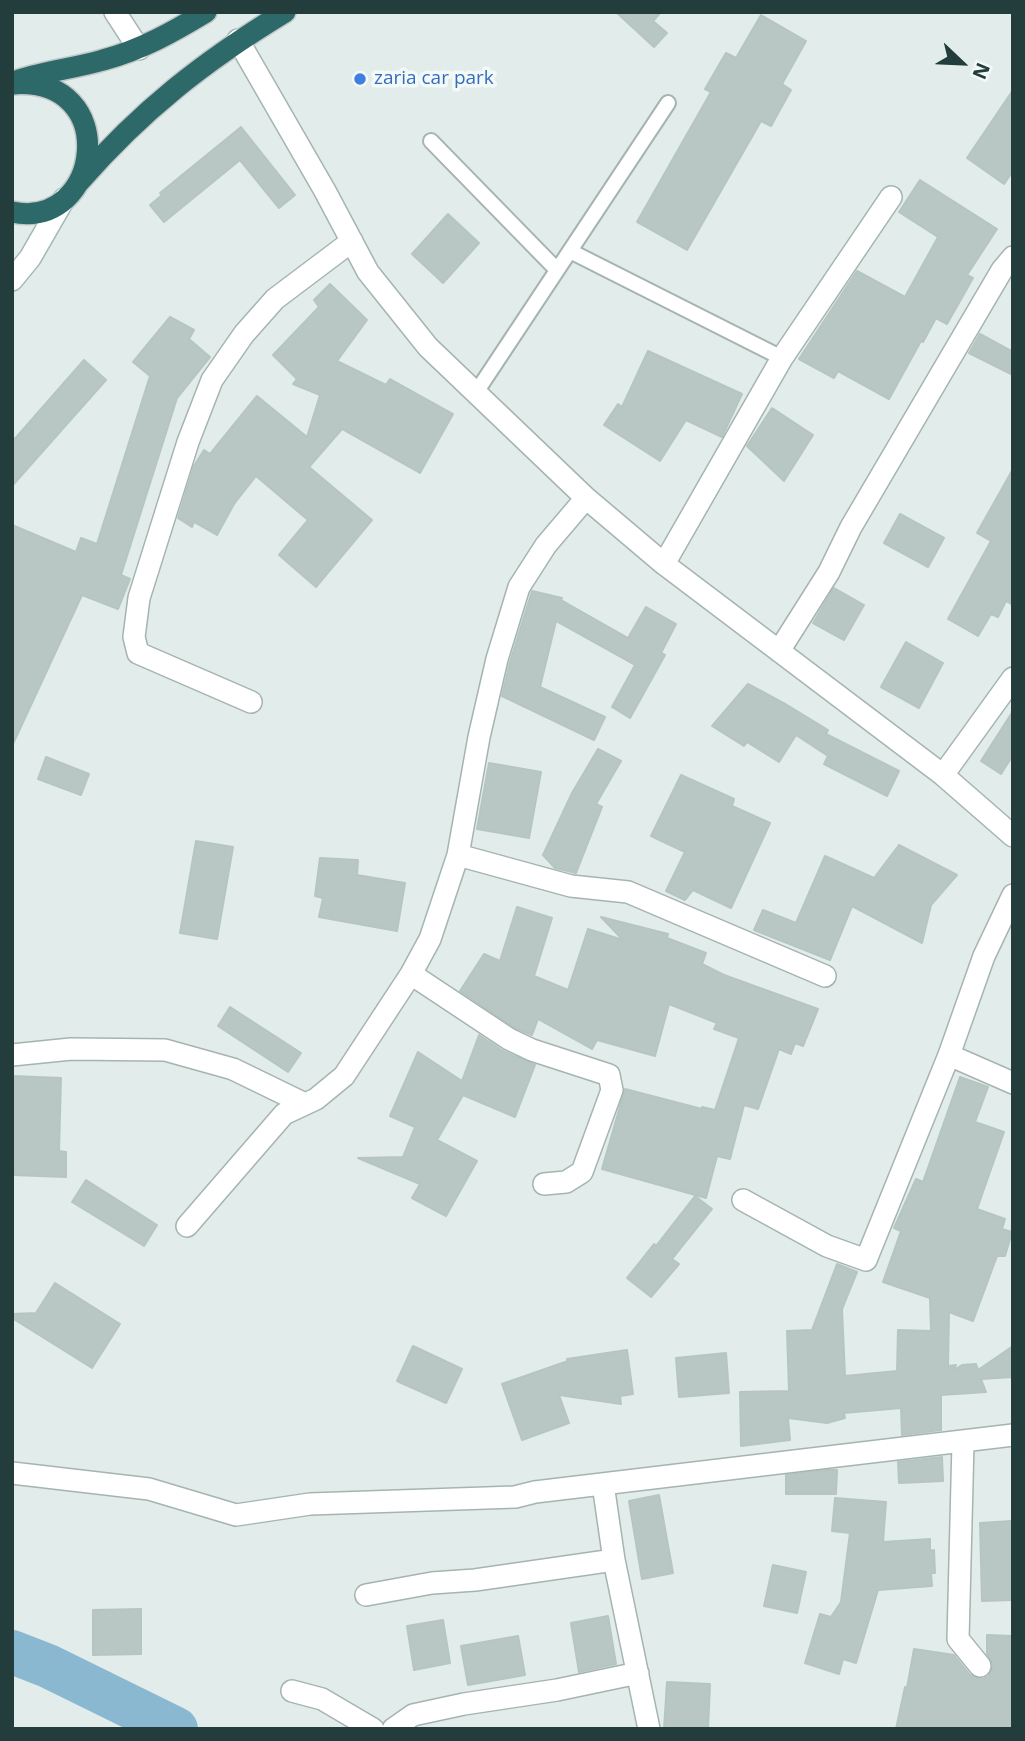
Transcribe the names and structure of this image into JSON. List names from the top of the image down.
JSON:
{
  "places": ["zaria car park"],
  "north": "bottom right"
}
